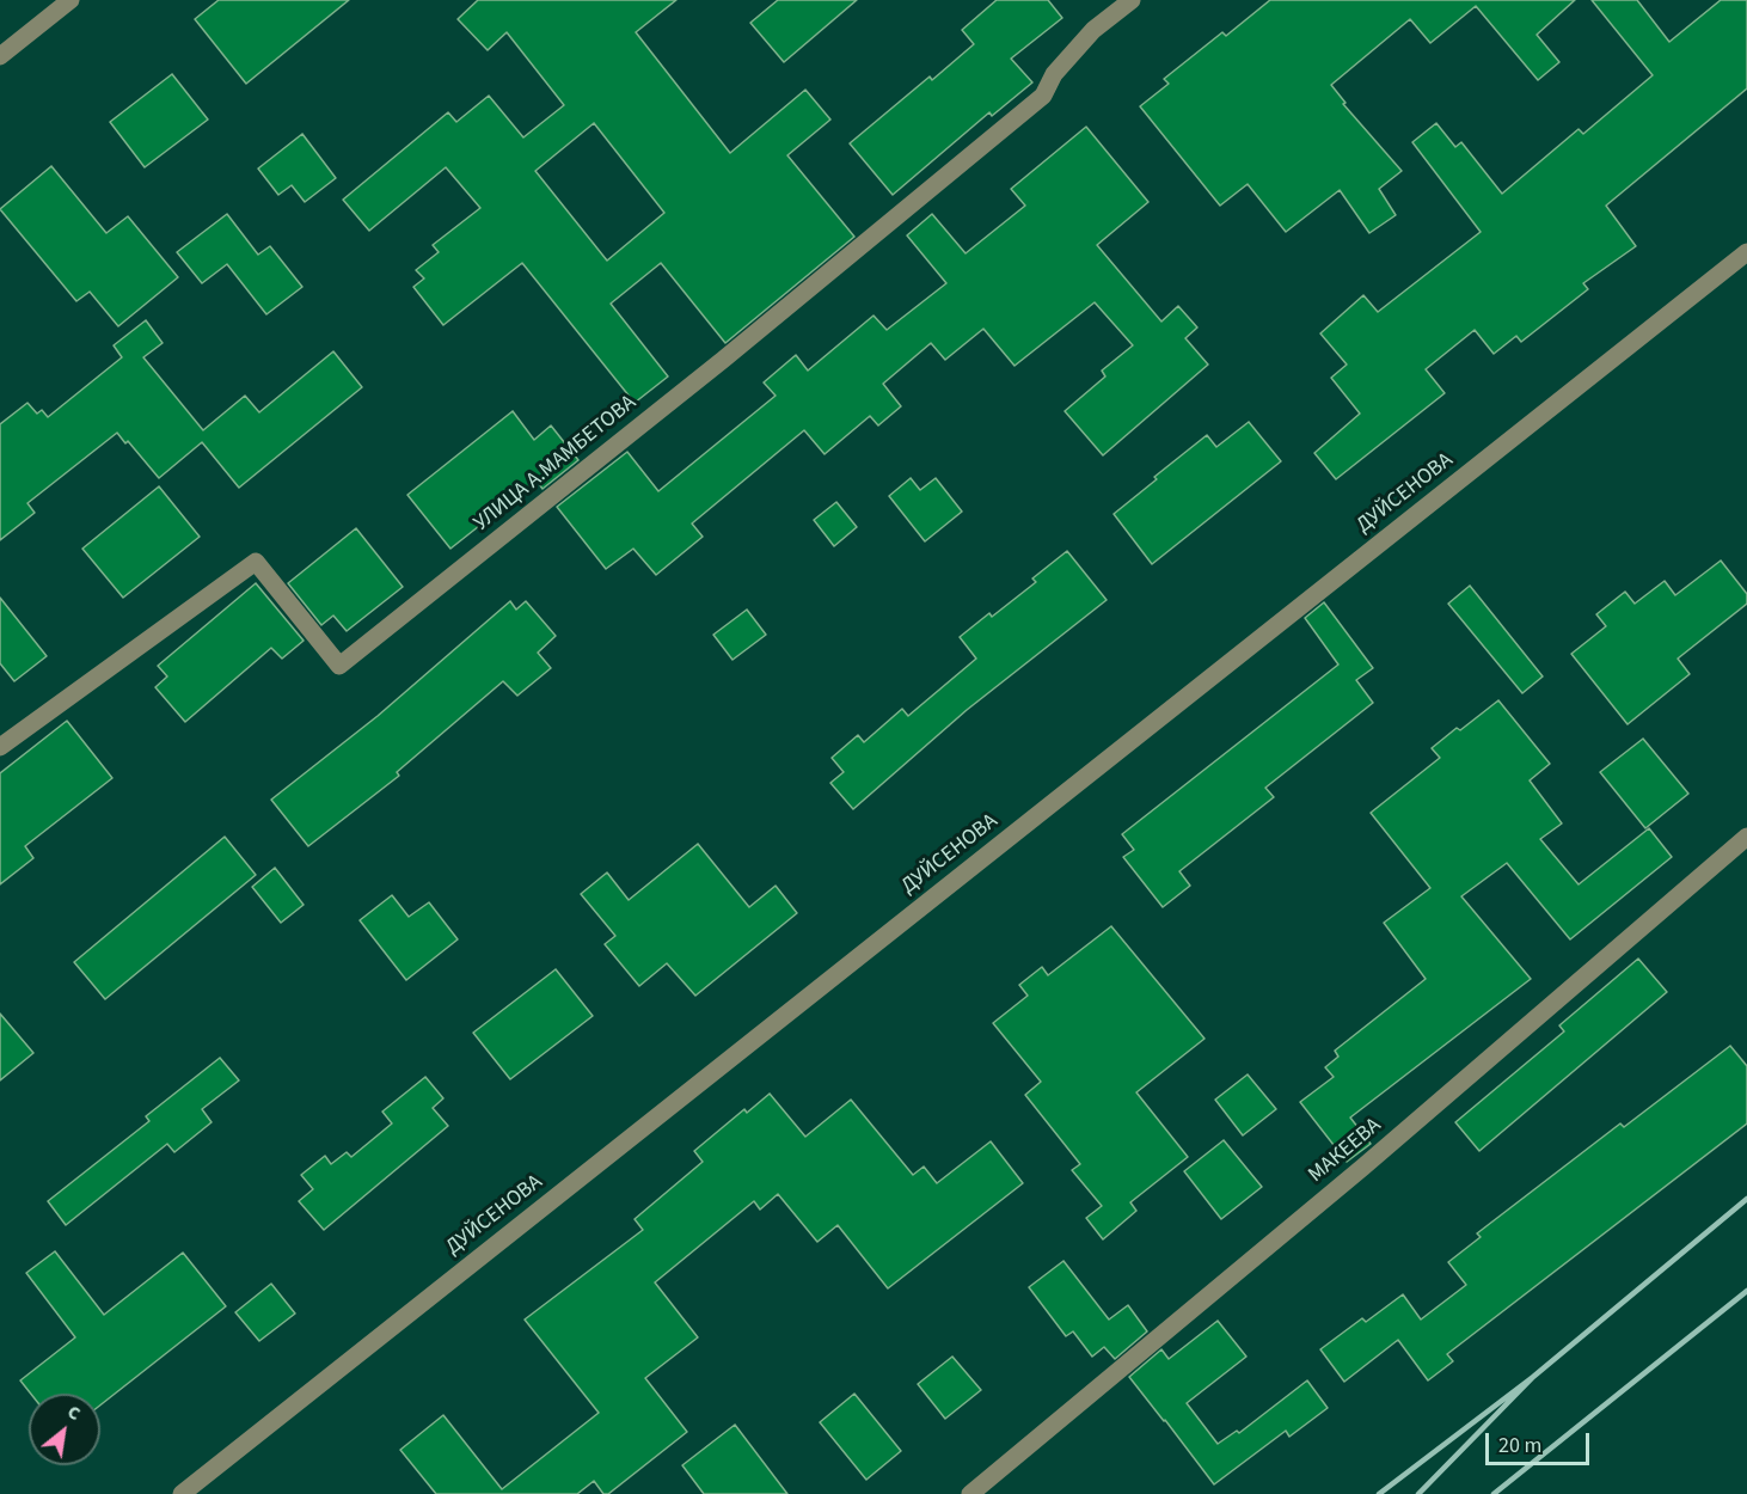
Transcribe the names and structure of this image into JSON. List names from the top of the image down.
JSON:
{
  "streets": {
    "street": ["УЛИЦА А.МАМБЕТОВА", "ДУЙСЕНОВА", "МАКЕЕВА"]
  },
  "scale_bar": "20 m",
  "north": "top right"
}
